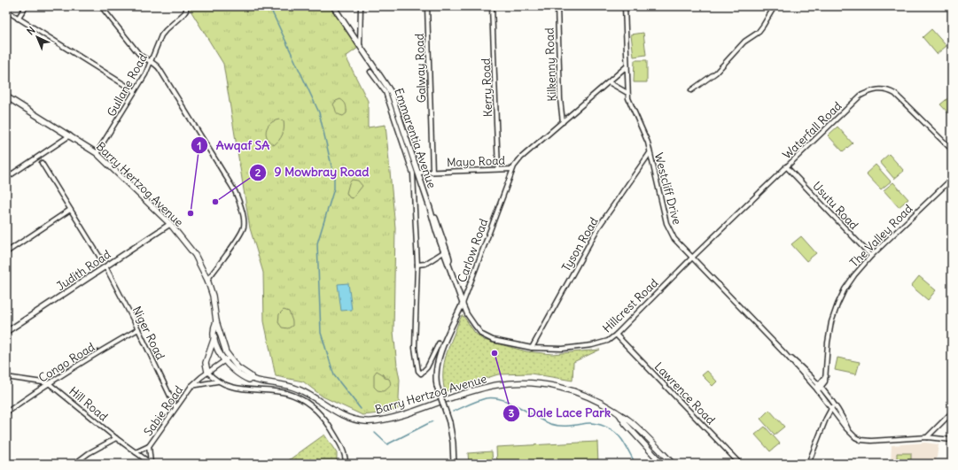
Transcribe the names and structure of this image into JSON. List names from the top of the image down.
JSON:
{
  "streets": {
    "main road": ["Barry Hertzog Avenue"],
    "street": [
      "Kilkenny Road",
      "Galway Road",
      "Gullane Road",
      "Kerry Road",
      "Waterfall Road",
      "Emmarentia Avenue",
      "Mayo Road",
      "Westcliff Drive",
      "Usutu Road",
      "The Valley Road",
      "Tyson Road",
      "Carlow Road",
      "Judith Road",
      "Hillcrest Road",
      "Niger Road",
      "Congo Road",
      "Lawrence Road",
      "Hill Road",
      "Sabie Road"
    ]
  },
  "crossings": [
    ["Kilkenny Road", "Carlow Road"],
    ["Galway Road", "Mayo Road"],
    ["Gullane Road", "Barry Hertzog Avenue"],
    ["Kerry Road", "Mayo Road"],
    ["Waterfall Road", "Westcliff Drive"],
    ["Waterfall Road", "Usutu Road"],
    ["Waterfall Road", "Hillcrest Road"],
    ["Emmarentia Avenue", "Mayo Road"],
    ["Emmarentia Avenue", "Carlow Road"],
    ["Emmarentia Avenue", "Hillcrest Road"],
    ["Mayo Road", "Carlow Road"],
    ["Barry Hertzog Avenue", "Judith Road"],
    ["Barry Hertzog Avenue", "Sabie Road"],
    ["Westcliff Drive", "The Valley Road"],
    ["Westcliff Drive", "Tyson Road"],
    ["Westcliff Drive", "Carlow Road"],
    ["Westcliff Drive", "Hillcrest Road"],
    ["Usutu Road", "The Valley Road"],
    ["Tyson Road", "Hillcrest Road"],
    ["Carlow Road", "Hillcrest Road"],
    ["Judith Road", "Niger Road"],
    ["Hillcrest Road", "Lawrence Road"],
    ["Niger Road", "Congo Road"],
    ["Niger Road", "Sabie Road"],
    ["Congo Road", "Hill Road"],
    ["Hill Road", "Sabie Road"]
  ],
  "places": ["9 Mowbray Road", "Awqaf SA", "Dale Lace Park"],
  "north": "top left"
}
